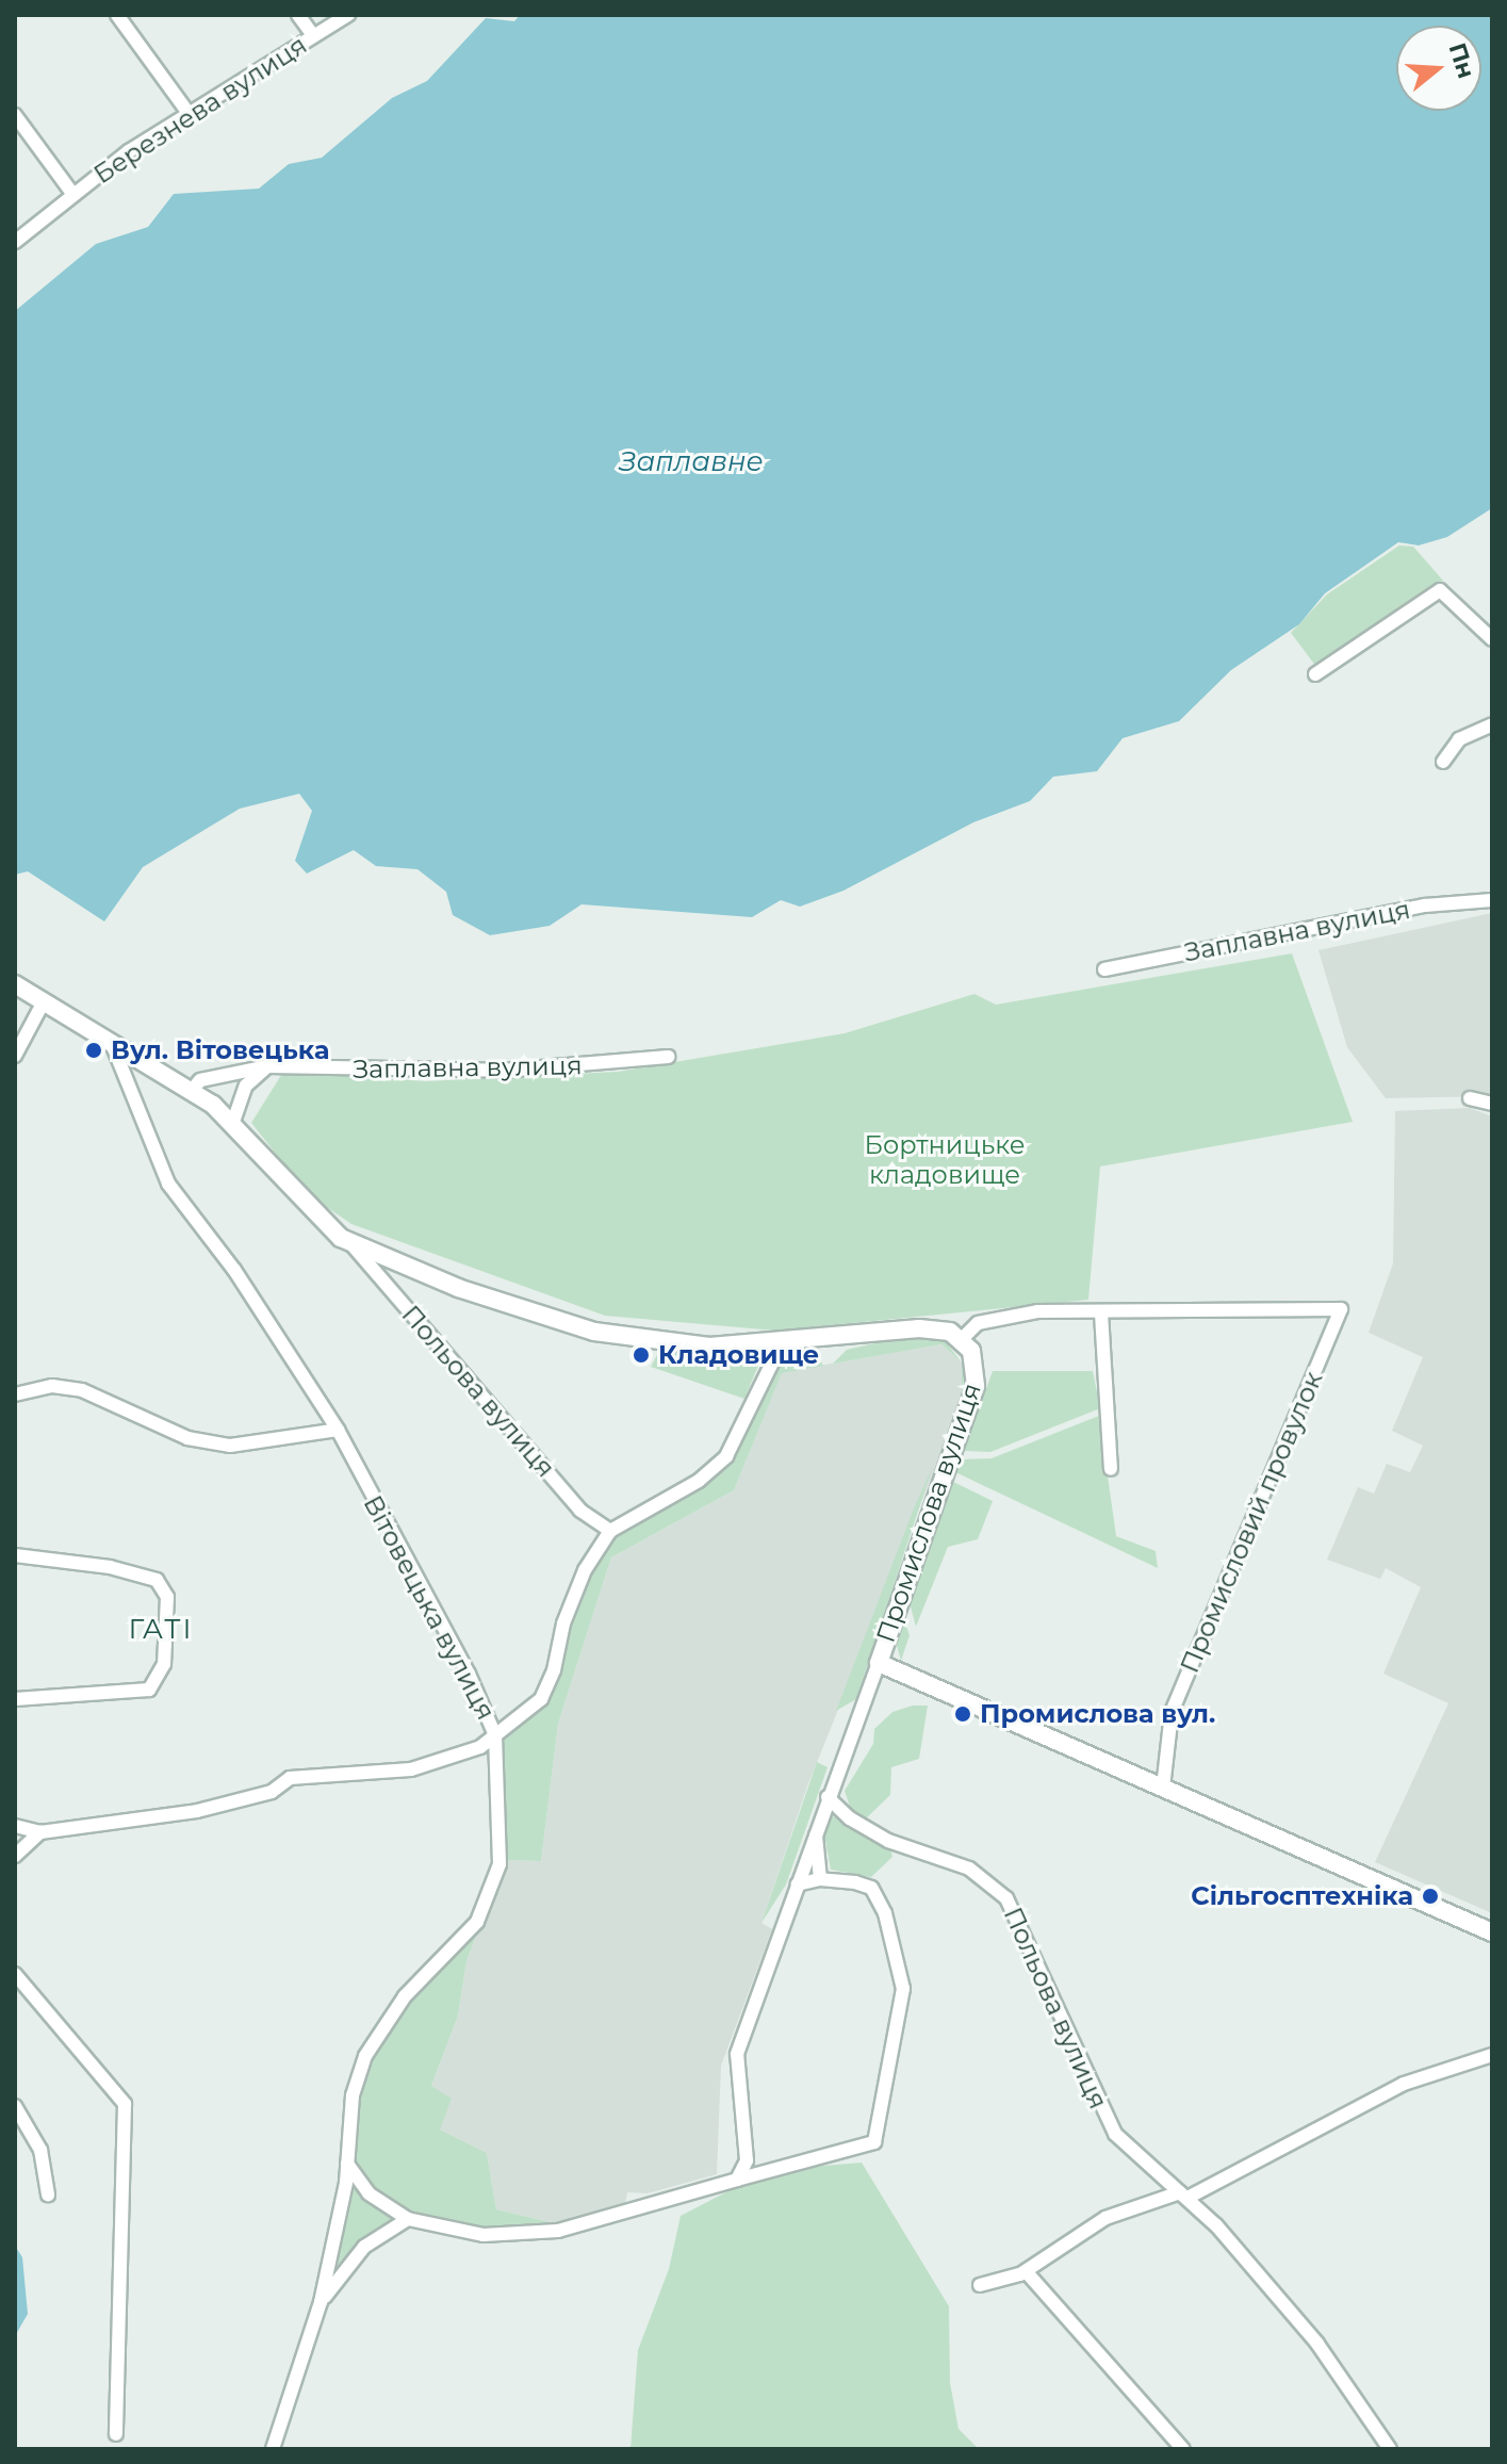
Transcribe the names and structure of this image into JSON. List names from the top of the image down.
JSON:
{
  "streets": {
    "street": [
      "Березнева вулиця",
      "Заплавна вулиця",
      "Польова вулиця",
      "Промислова вулиця",
      "Промисловий провулок",
      "Вітовецька вулиця"
    ]
  },
  "crossings": [
    ["Польова вулиця", "Промислова вулиця"],
    ["Промислова вулиця", "Промисловий провулок"]
  ],
  "districts": ["ГАТІ"],
  "water": ["Заплавне"],
  "parks": ["Бортницьке кладовище"],
  "places": [
    "Вул. Вітовецька",
    "Кладовище",
    "Промислова вул.",
    "Сільгосптехніка"
  ],
  "north": "right"
}
